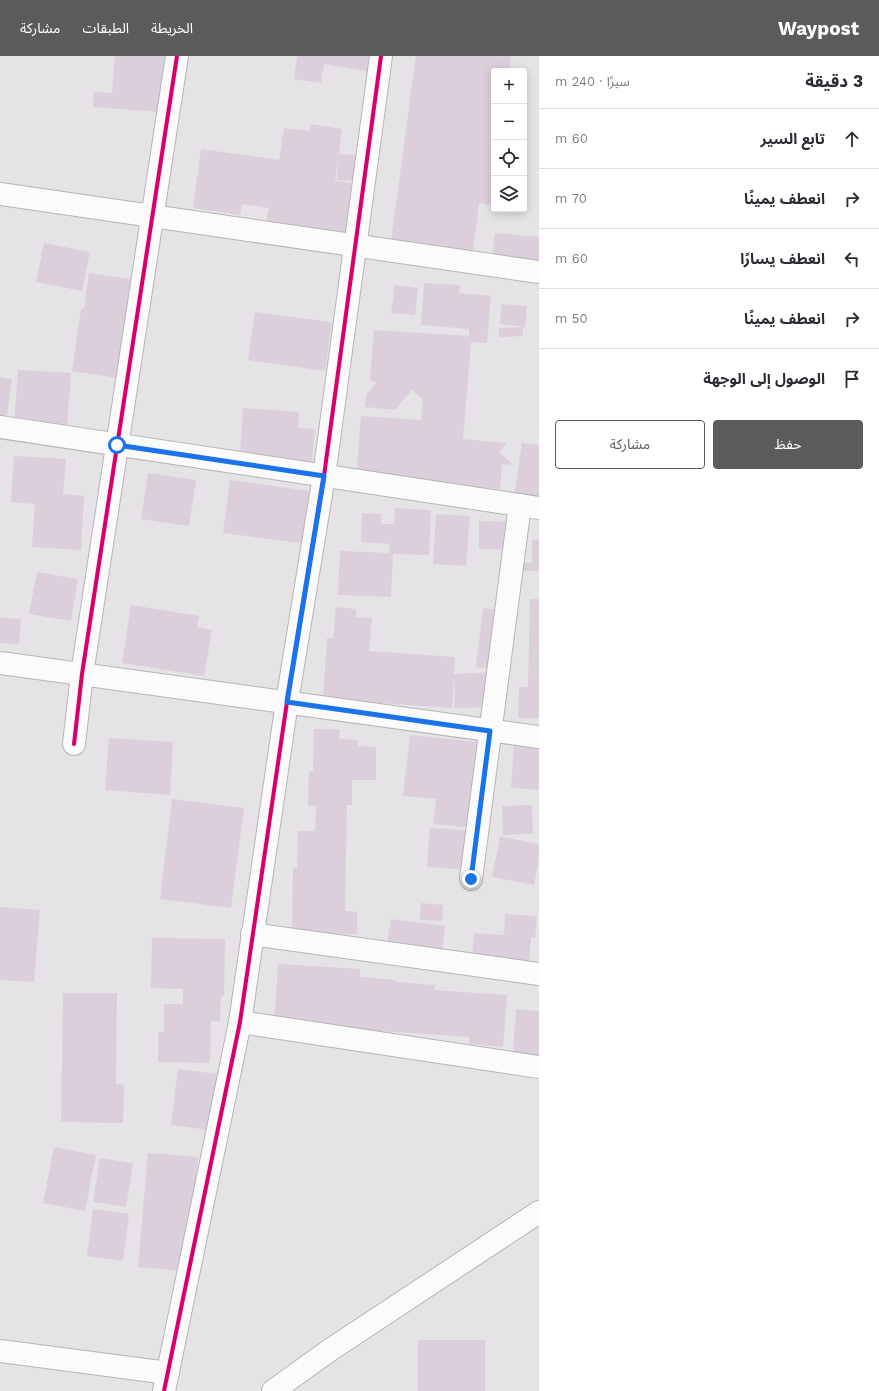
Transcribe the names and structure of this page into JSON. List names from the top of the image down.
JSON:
{
  "page": {
    "header": "Waypost",
    "nav": ["الخريطة", "الطبقات", "مشاركة"],
    "heading": ["3 دقيقة", "سيرًا · 240 m"],
    "map_buttons": ["+", "−"],
    "list": [
      ["تابع السير", "60 m"],
      ["انعطف يمينًا", "70 m"],
      ["انعطف يسارًا", "60 m"],
      ["انعطف يمينًا", "50 m"],
      "الوصول إلى الوجهة"
    ],
    "buttons": ["حفظ", "مشاركة"]
  }
}
